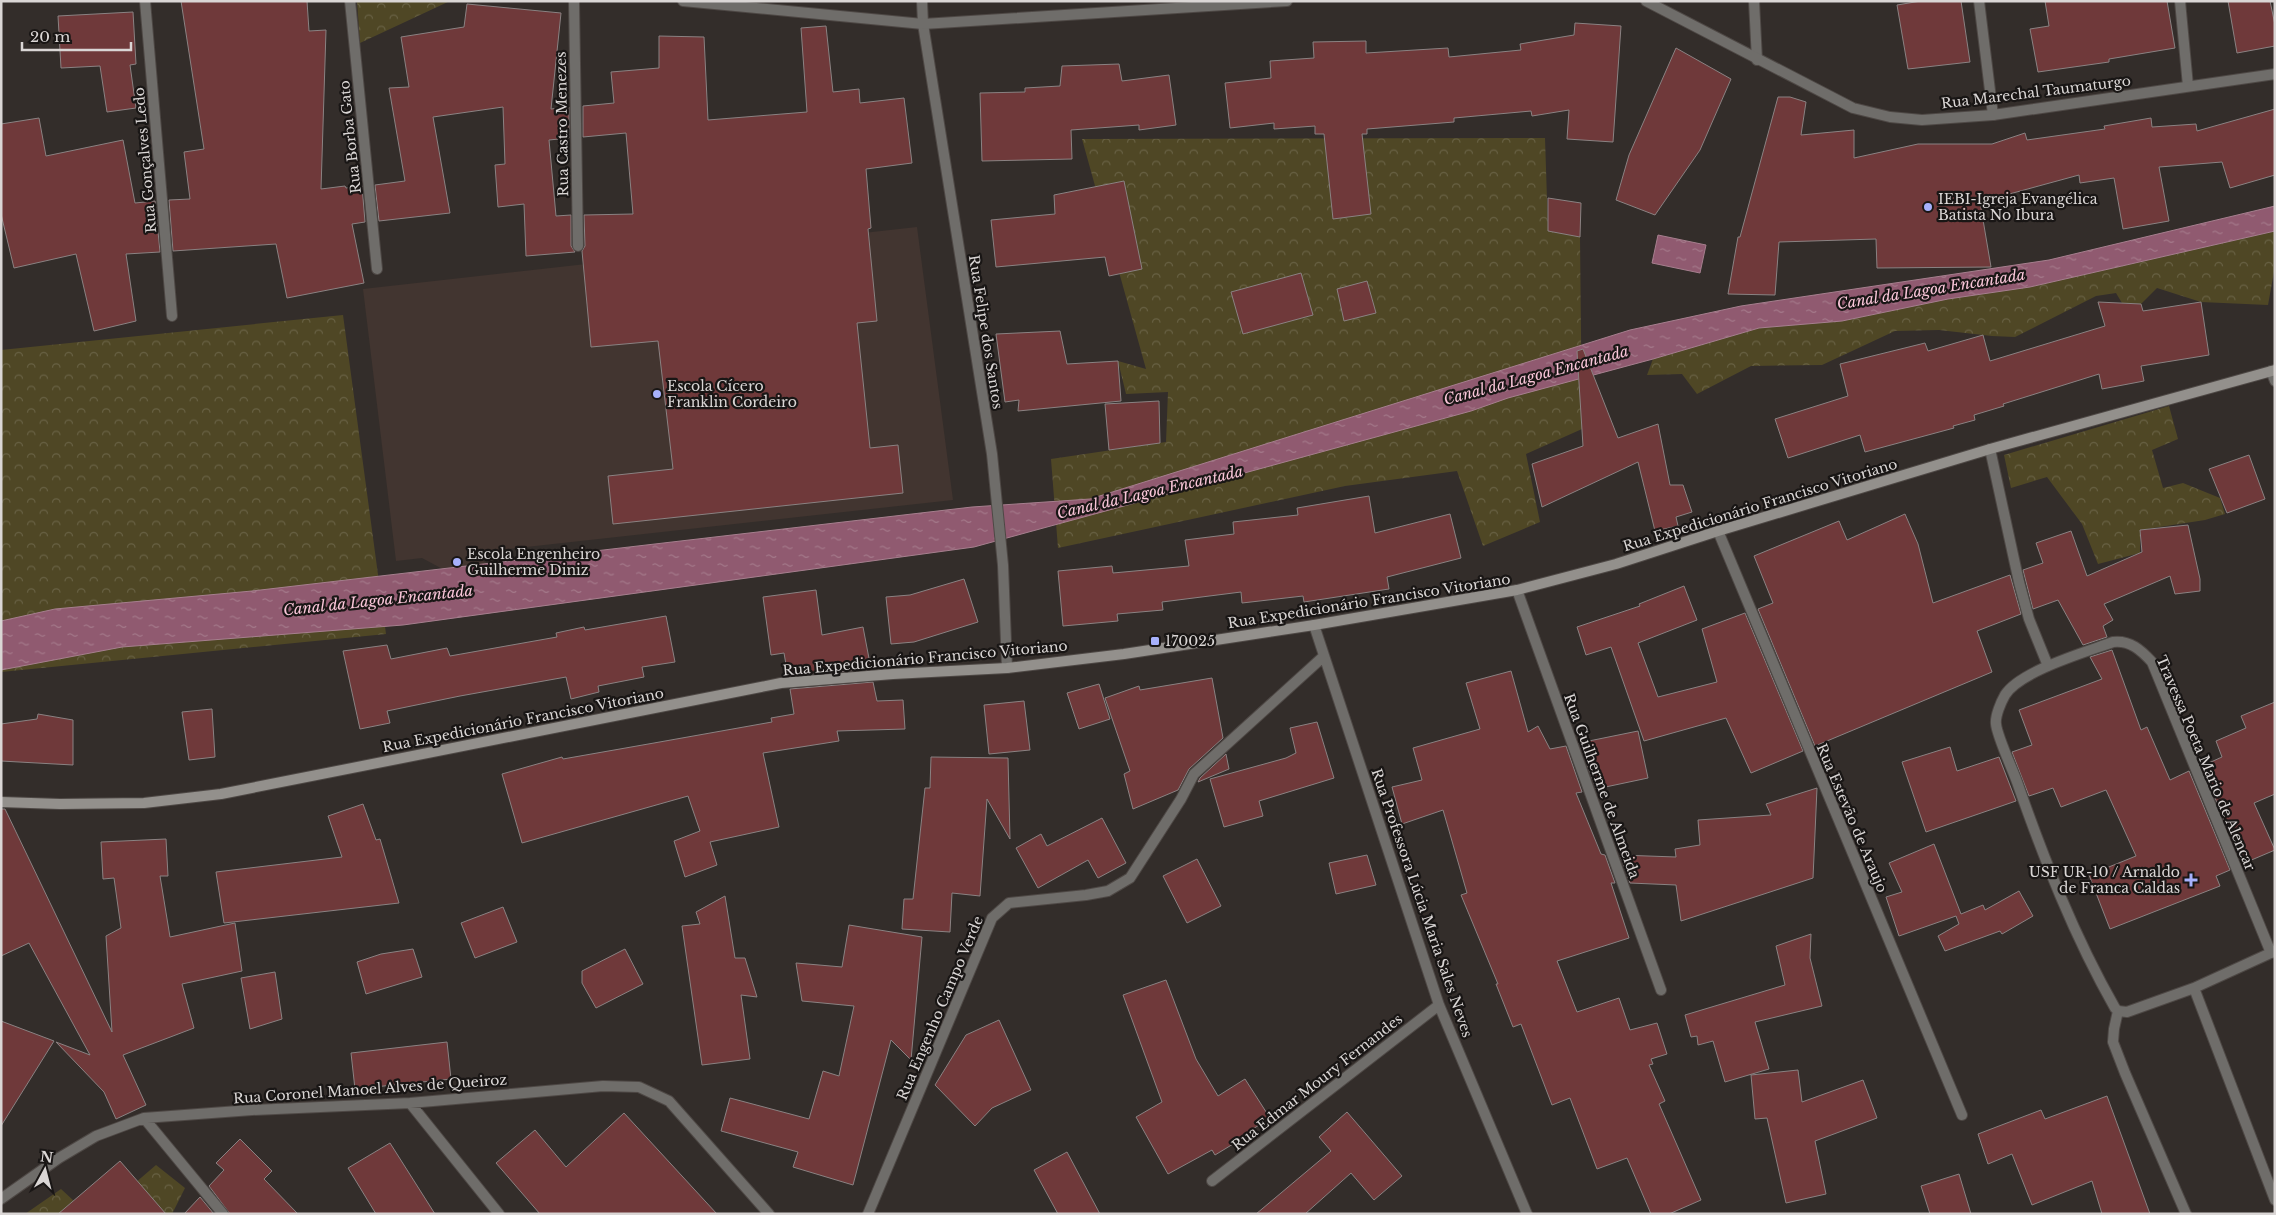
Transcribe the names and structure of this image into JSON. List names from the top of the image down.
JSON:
{
  "streets": {
    "main road": ["Rua Expedicionário Francisco Vitoriano"],
    "street": [
      "Rua Marechal Taumaturgo",
      "Rua Castro Menezes",
      "Rua Borba Gato",
      "Rua Gonçalves Ledo",
      "Rua Felipe dos Santos",
      "Travessa Poeta Mario de Alencar",
      "Rua Guilherme de Almeida",
      "Rua Estevão de Araujo",
      "Rua Professora Lúcia Maria Sales Neves",
      "Rua Engenho Campo Verde",
      "Rua Edmar Moury Fernandes",
      "Rua Coronel Manoel Alves de Queiroz"
    ]
  },
  "crossings": [
    ["Rua Felipe dos Santos", "Rua Expedicionário Francisco Vitoriano"],
    ["Rua Expedicionário Francisco Vitoriano", "Rua Guilherme de Almeida"],
    ["Rua Expedicionário Francisco Vitoriano", "Rua Estevão de Araujo"],
    ["Rua Expedicionário Francisco Vitoriano", "Rua Professora Lúcia Maria Sales Neves"],
    ["Rua Professora Lúcia Maria Sales Neves", "Rua Engenho Campo Verde"],
    ["Rua Professora Lúcia Maria Sales Neves", "Rua Edmar Moury Fernandes"]
  ],
  "water": ["Canal da Lagoa Encantada"],
  "places": {
    "other": ["IEBI-Igreja Evangélica Batista No Ibura", "Escola Cícero Franklin Cordeiro", "Escola Engenheiro Guilherme Diniz"],
    "transit": ["170025"],
    "health": ["USF UR-10 / Arnaldo de Franca Caldas"]
  },
  "scale_bar": "20 m",
  "north": "top"
}
